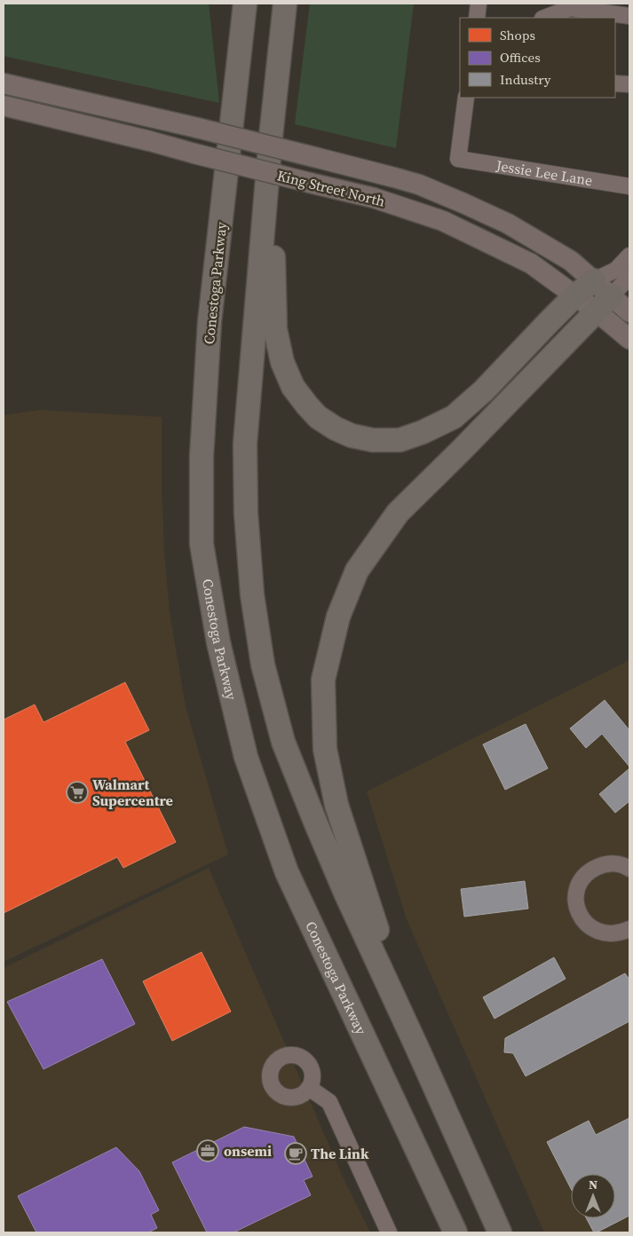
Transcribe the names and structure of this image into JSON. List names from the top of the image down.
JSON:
{
  "streets": {
    "highway": ["Conestoga Parkway"],
    "main road": ["King Street North"],
    "street": ["Jessie Lee Lane"]
  },
  "places": {
    "supermarket": ["Walmart Supercentre"],
    "office": ["onsemi"],
    "cafe": ["The Link"]
  },
  "legend": ["Shops", "Offices", "Industry"],
  "north": "top"
}
